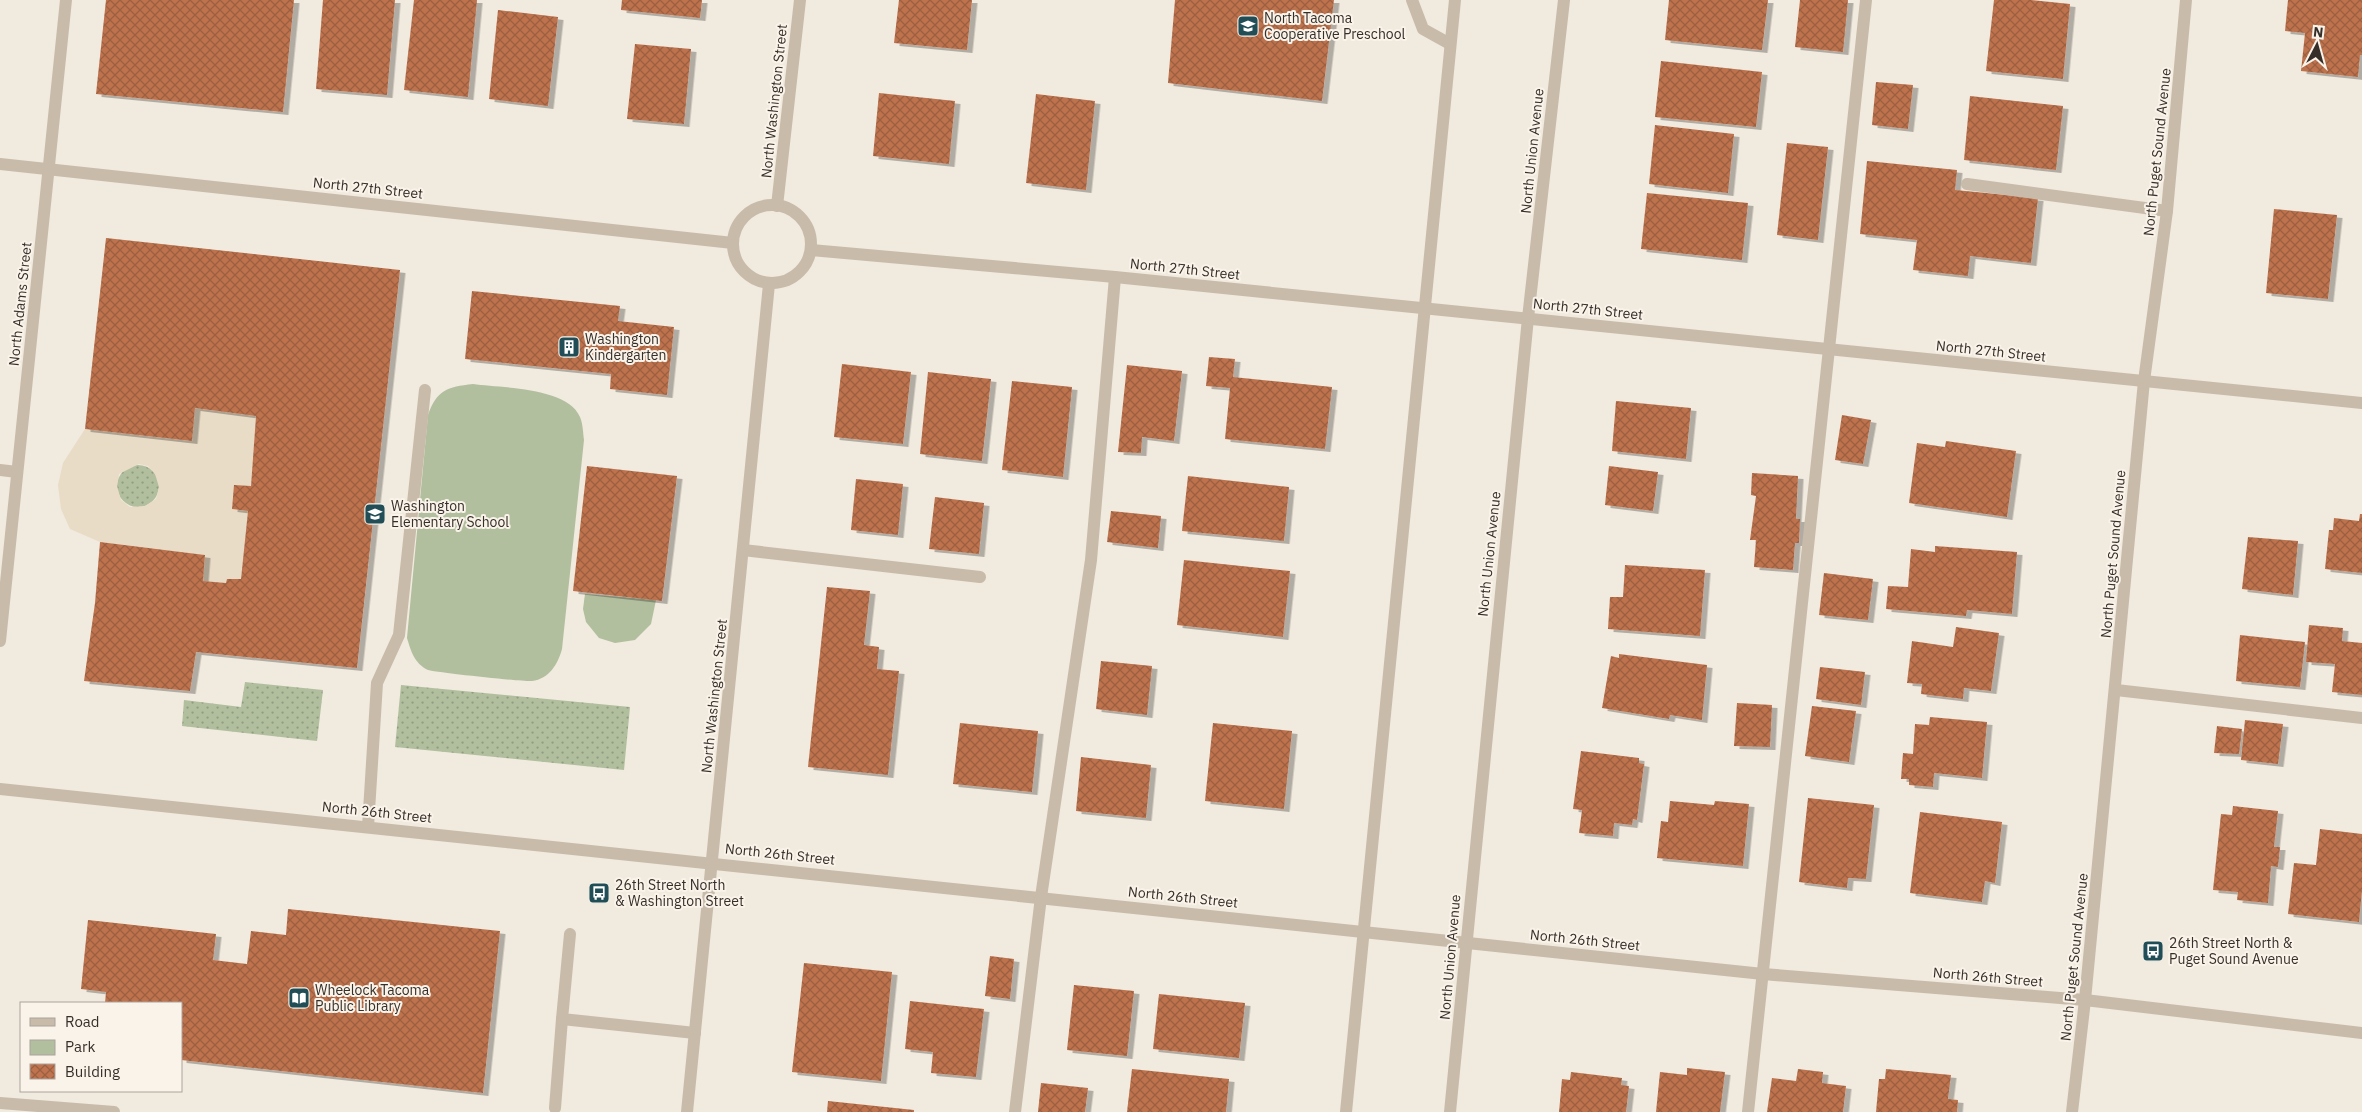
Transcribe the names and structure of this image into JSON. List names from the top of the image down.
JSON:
{
  "streets": {
    "street": [
      "North Washington Street",
      "North Union Avenue",
      "North Puget Sound Avenue",
      "North 27th Street",
      "North Adams Street",
      "North 26th Street"
    ]
  },
  "crossings": [
    ["North Washington Street", "North 27th Street"],
    ["North Washington Street", "North 26th Street"],
    ["North Union Avenue", "North 27th Street"],
    ["North Union Avenue", "North 26th Street"],
    ["North Puget Sound Avenue", "North 27th Street"],
    ["North Puget Sound Avenue", "North 26th Street"],
    ["North 27th Street", "North Adams Street"]
  ],
  "places": {
    "school or university": ["North Tacoma Cooperative Preschool", "Washington Elementary School"],
    "building": ["Washington Kindergarten"],
    "bus stop": ["26th Street North & Washington Street", "26th Street North & Puget Sound Avenue"],
    "library": ["Wheelock Tacoma Public Library"]
  },
  "legend": ["Road", "Park", "Building"],
  "north": "top"
}
